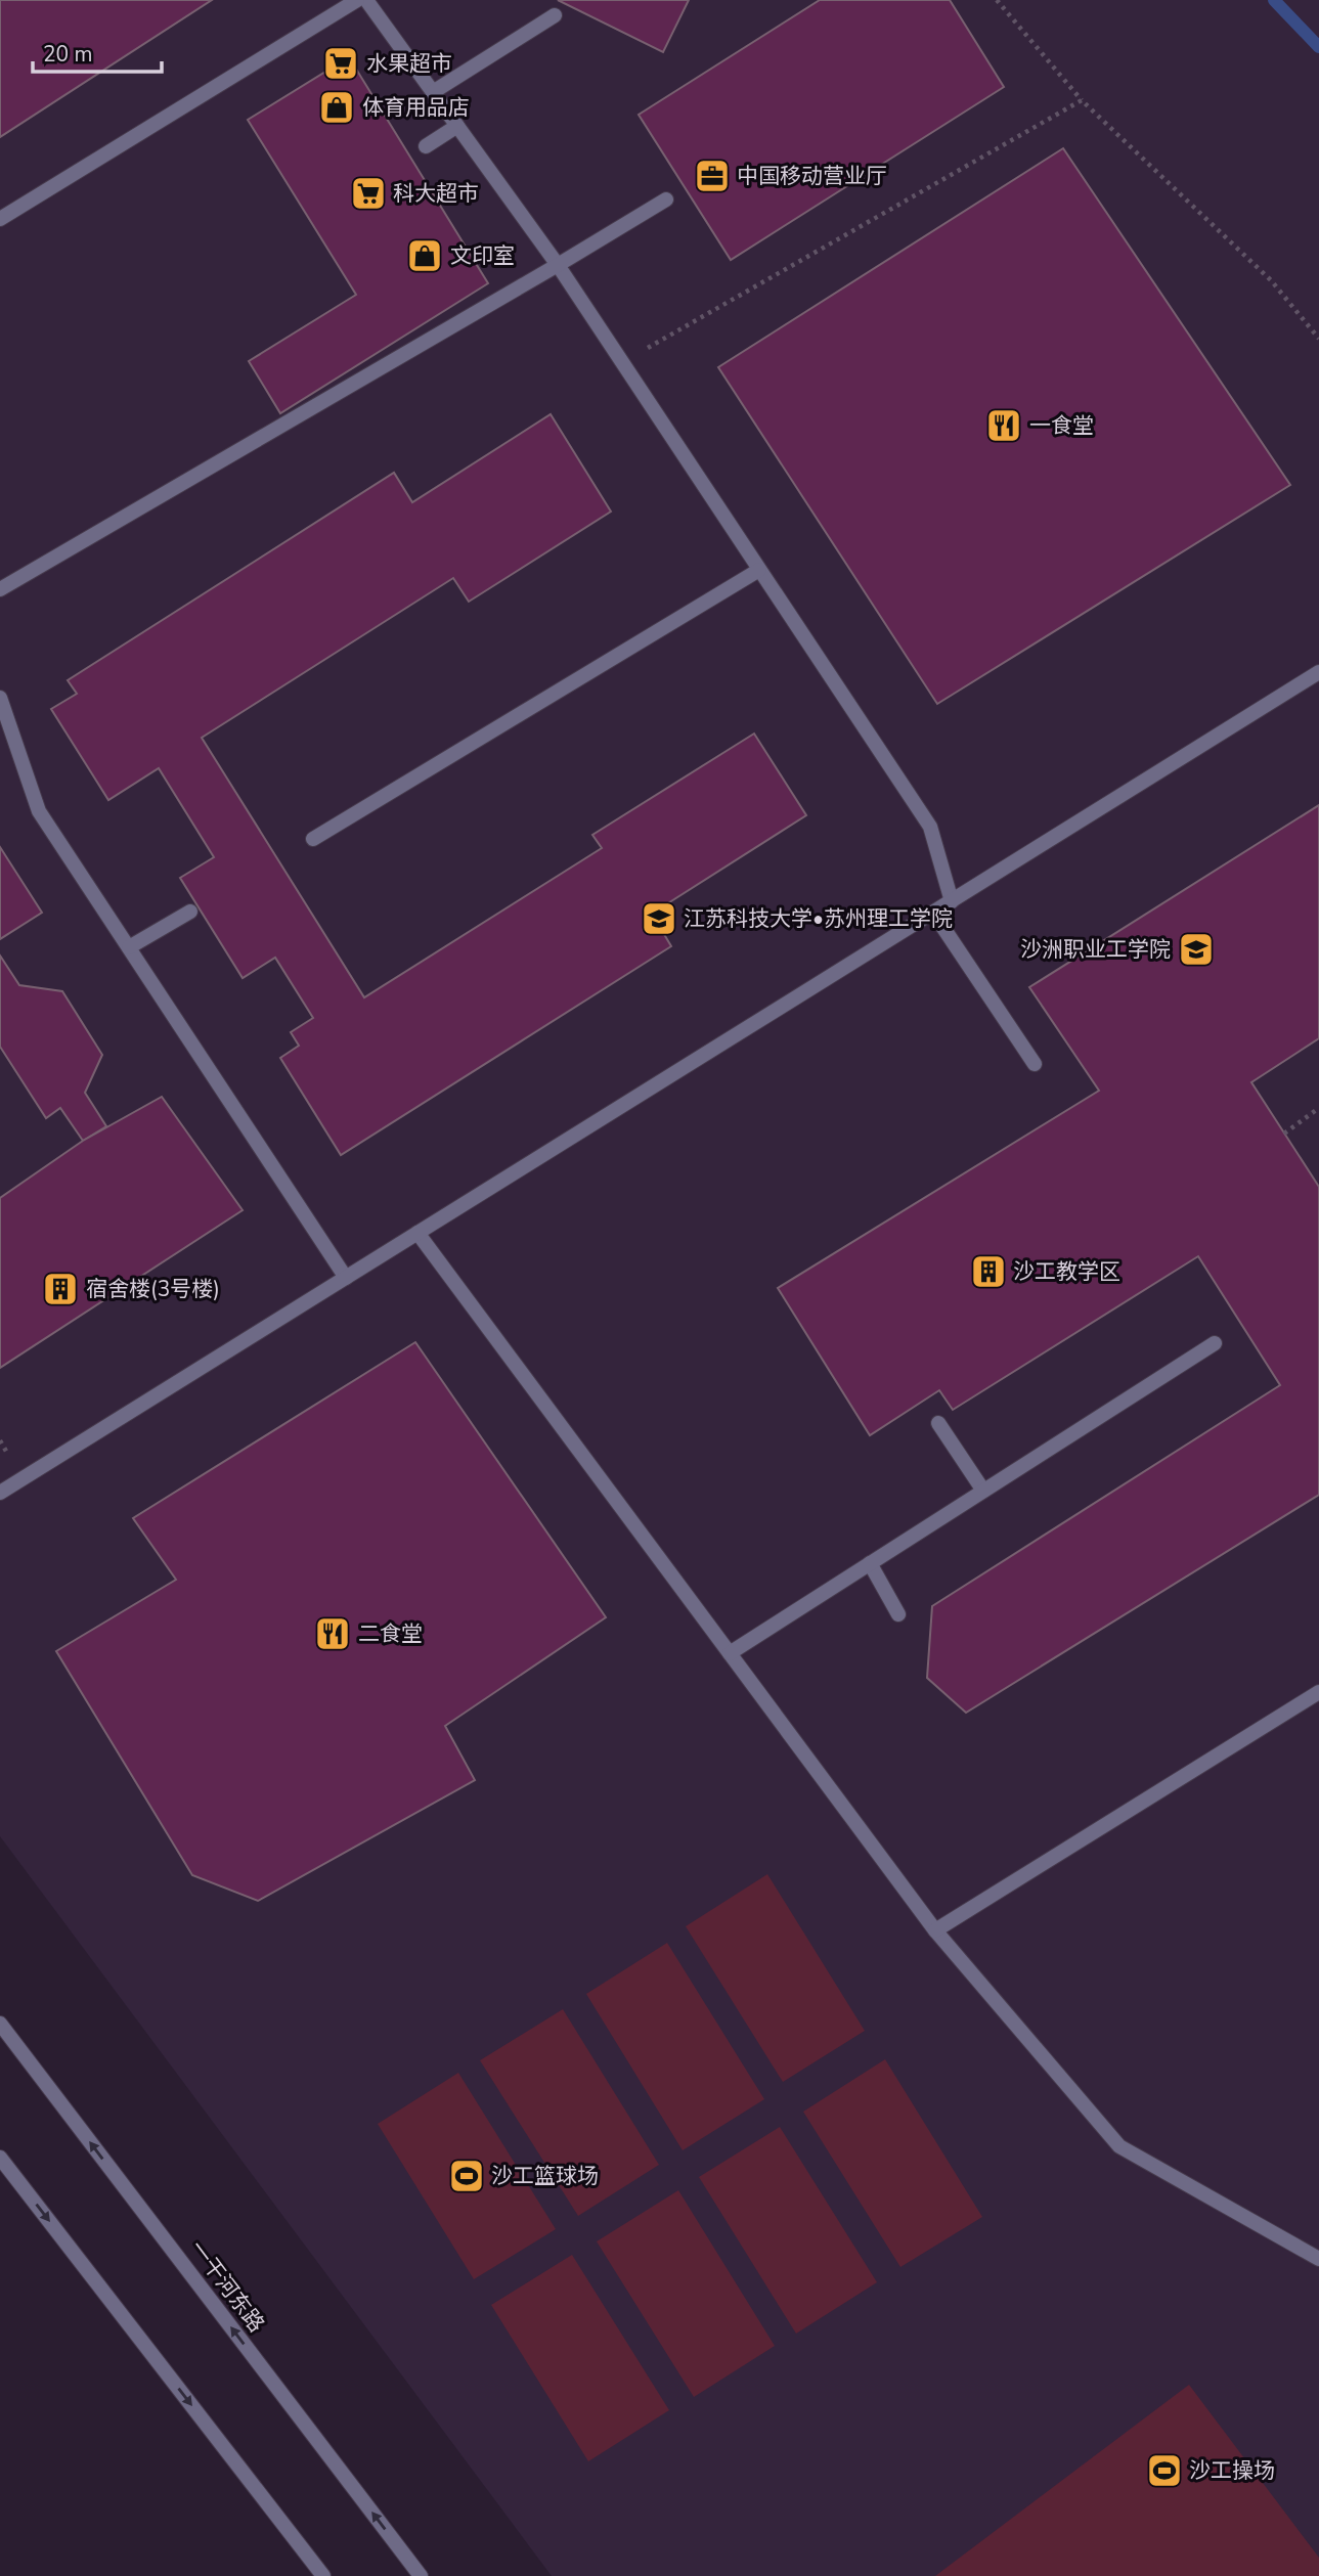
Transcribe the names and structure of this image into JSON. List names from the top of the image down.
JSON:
{
  "streets": {
    "street": ["一干河东路"]
  },
  "places": {
    "supermarket": ["水果超市", "科大超市"],
    "shop": ["体育用品店", "文印室"],
    "office": ["中国移动营业厅"],
    "restaurant": ["一食堂", "二食堂"],
    "school or university": ["江苏科技大学•苏州理工学院", "沙洲职业工学院"],
    "building": ["沙工教学区", "宿舍楼(3号楼)"],
    "sports": ["沙工篮球场", "沙工操场"]
  },
  "scale_bar": "20 m"
}
